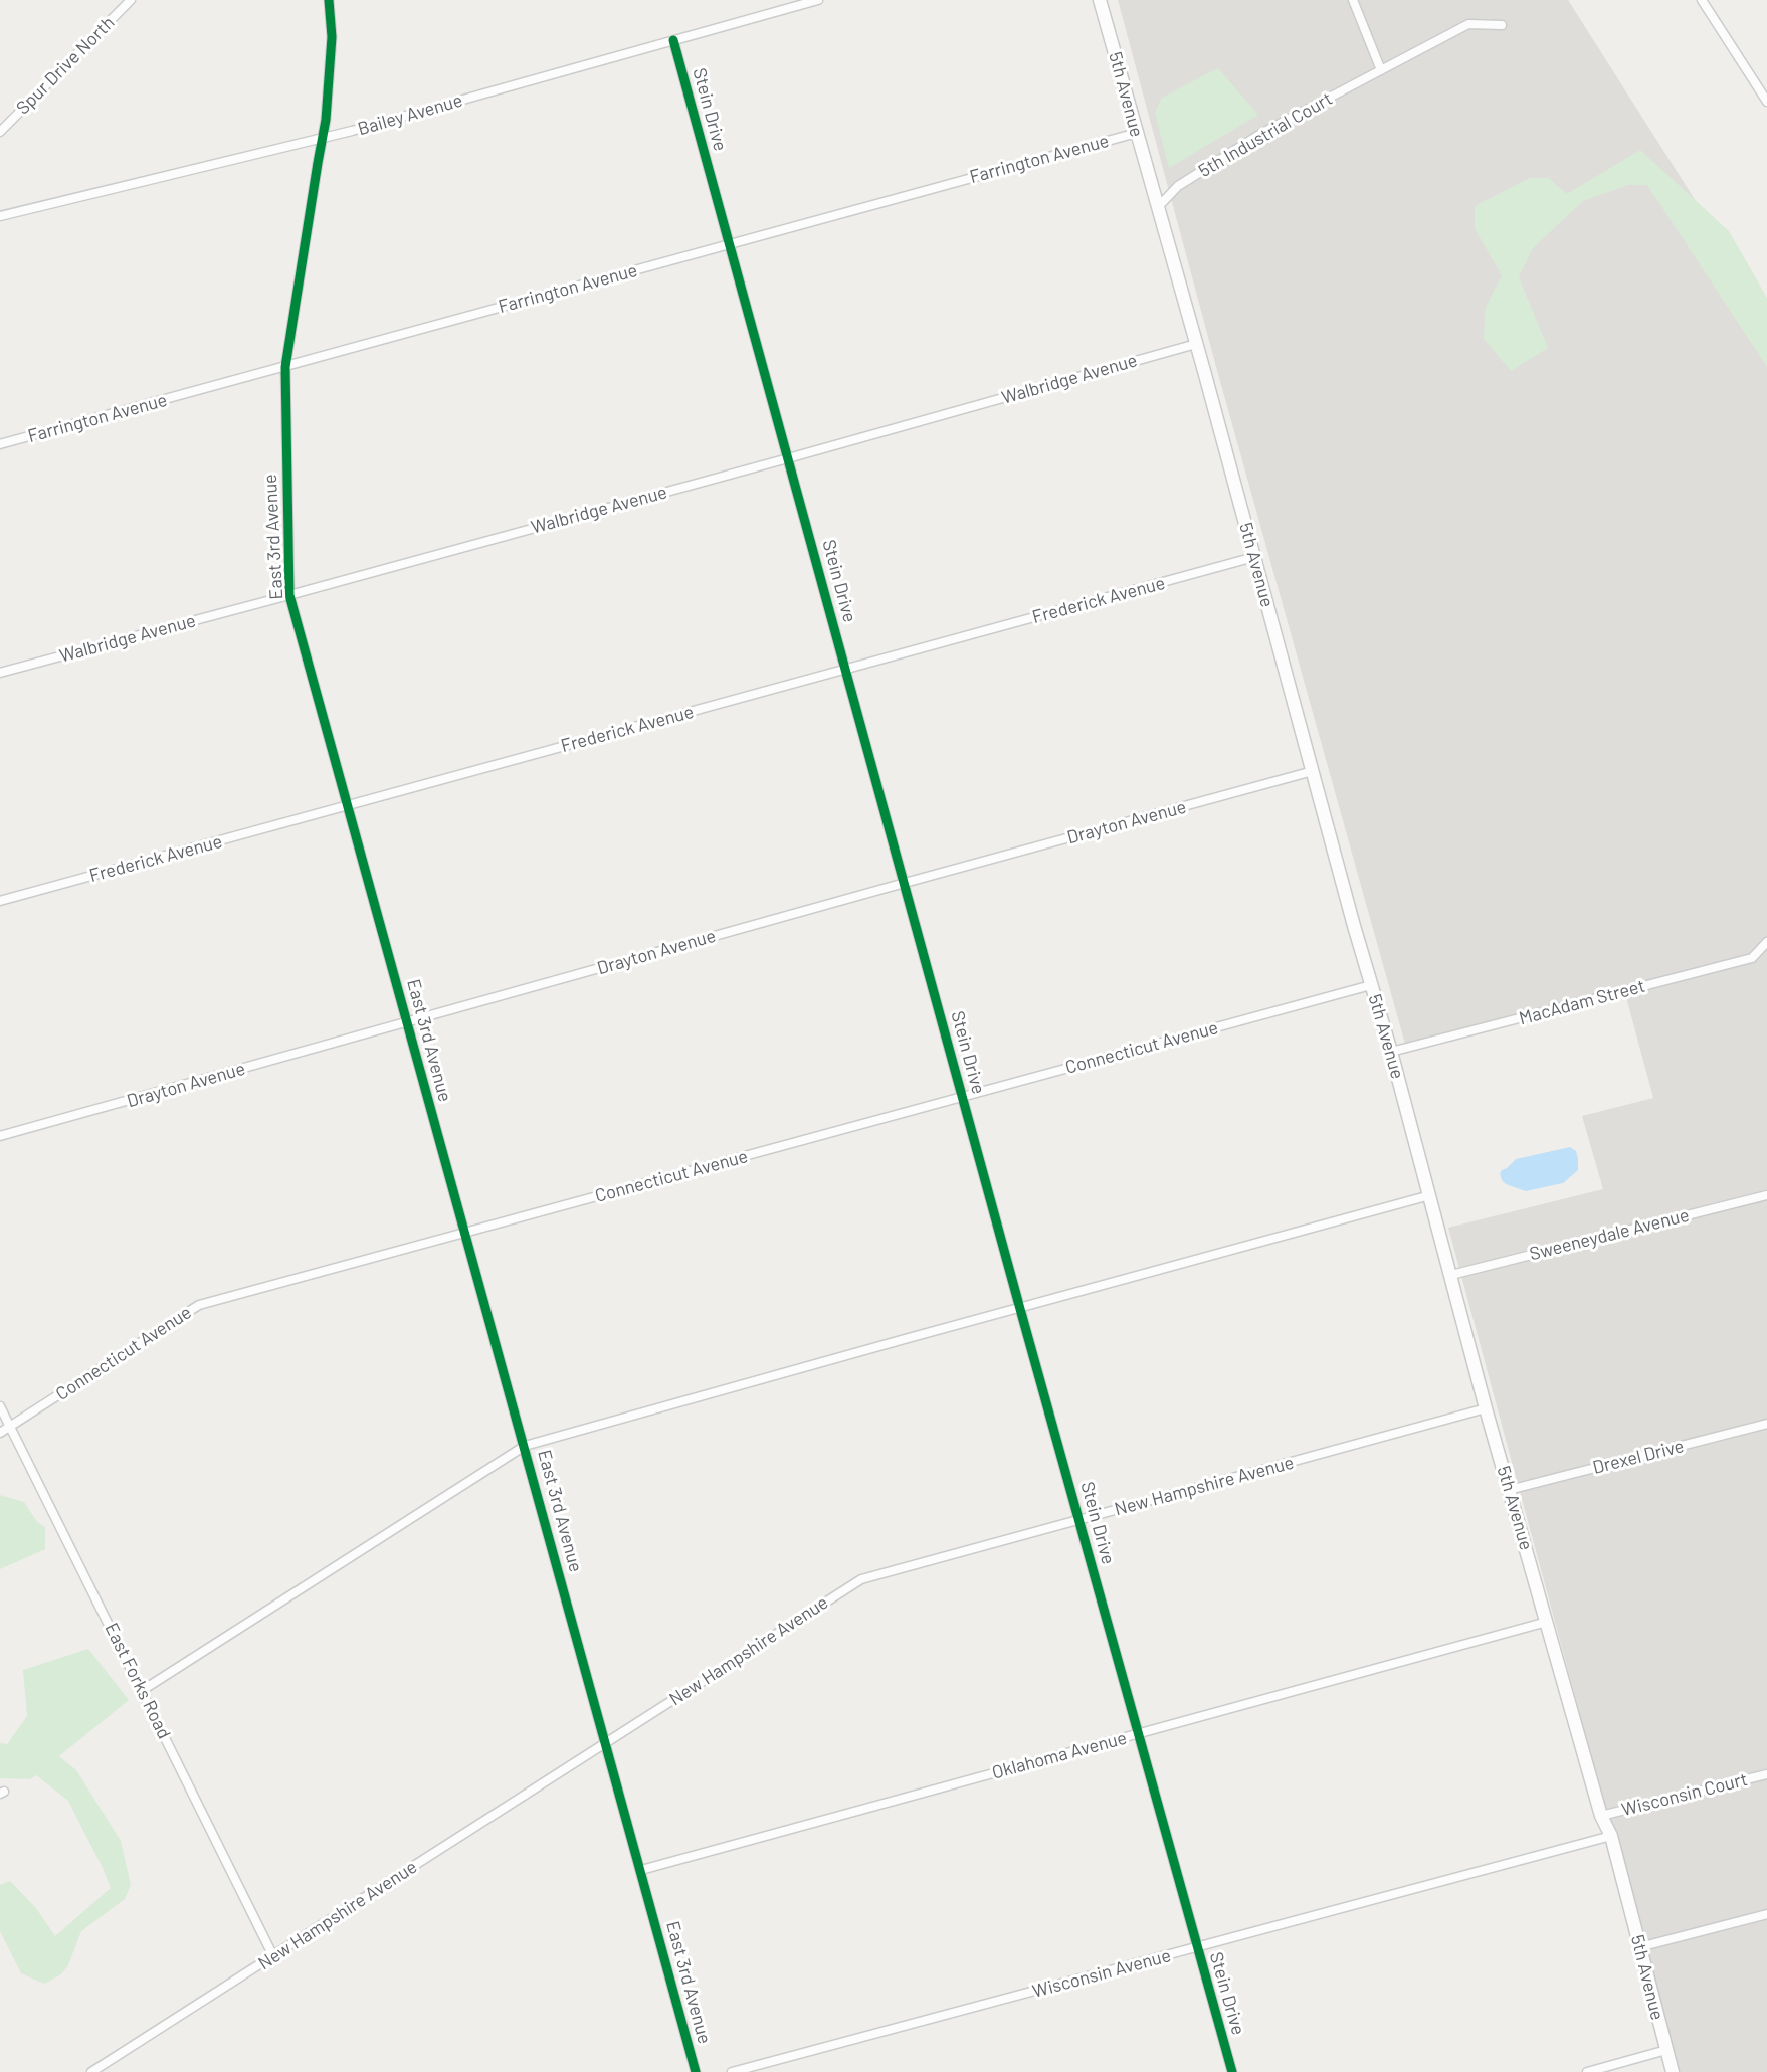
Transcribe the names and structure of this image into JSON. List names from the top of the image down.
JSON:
{
  "streets": {
    "main road": ["5th Avenue"],
    "street": [
      "Spur Drive North",
      "Stein Drive",
      "Bailey Avenue",
      "5th Industrial Court",
      "Farrington Avenue",
      "Walbridge Avenue",
      "East 3rd Avenue",
      "Frederick Avenue",
      "Drayton Avenue",
      "MacAdam Street",
      "Connecticut Avenue",
      "Sweeneydale Avenue",
      "Drexel Drive",
      "New Hampshire Avenue",
      "East Forks Road",
      "Oklahoma Avenue",
      "Wisconsin Court",
      "Wisconsin Avenue"
    ]
  },
  "crossings": [
    ["5th Avenue", "5th Industrial Court"],
    ["5th Avenue", "Farrington Avenue"],
    ["5th Avenue", "Walbridge Avenue"],
    ["5th Avenue", "Frederick Avenue"],
    ["5th Avenue", "Drayton Avenue"],
    ["5th Avenue", "MacAdam Street"],
    ["5th Avenue", "Connecticut Avenue"],
    ["5th Avenue", "Sweeneydale Avenue"],
    ["5th Avenue", "Drexel Drive"],
    ["5th Avenue", "New Hampshire Avenue"],
    ["5th Avenue", "Oklahoma Avenue"],
    ["5th Avenue", "Wisconsin Court"],
    ["5th Avenue", "Wisconsin Avenue"],
    ["Stein Drive", "Bailey Avenue"],
    ["Stein Drive", "Farrington Avenue"],
    ["Stein Drive", "Walbridge Avenue"],
    ["Stein Drive", "Frederick Avenue"],
    ["Stein Drive", "Drayton Avenue"],
    ["Stein Drive", "Connecticut Avenue"],
    ["Stein Drive", "New Hampshire Avenue"],
    ["Stein Drive", "Oklahoma Avenue"],
    ["Stein Drive", "Wisconsin Avenue"],
    ["Bailey Avenue", "East 3rd Avenue"],
    ["Farrington Avenue", "East 3rd Avenue"],
    ["Walbridge Avenue", "East 3rd Avenue"],
    ["East 3rd Avenue", "Frederick Avenue"],
    ["East 3rd Avenue", "Drayton Avenue"],
    ["East 3rd Avenue", "Connecticut Avenue"],
    ["East 3rd Avenue", "New Hampshire Avenue"],
    ["East 3rd Avenue", "Oklahoma Avenue"],
    ["Connecticut Avenue", "East Forks Road"],
    ["New Hampshire Avenue", "East Forks Road"]
  ]
}
